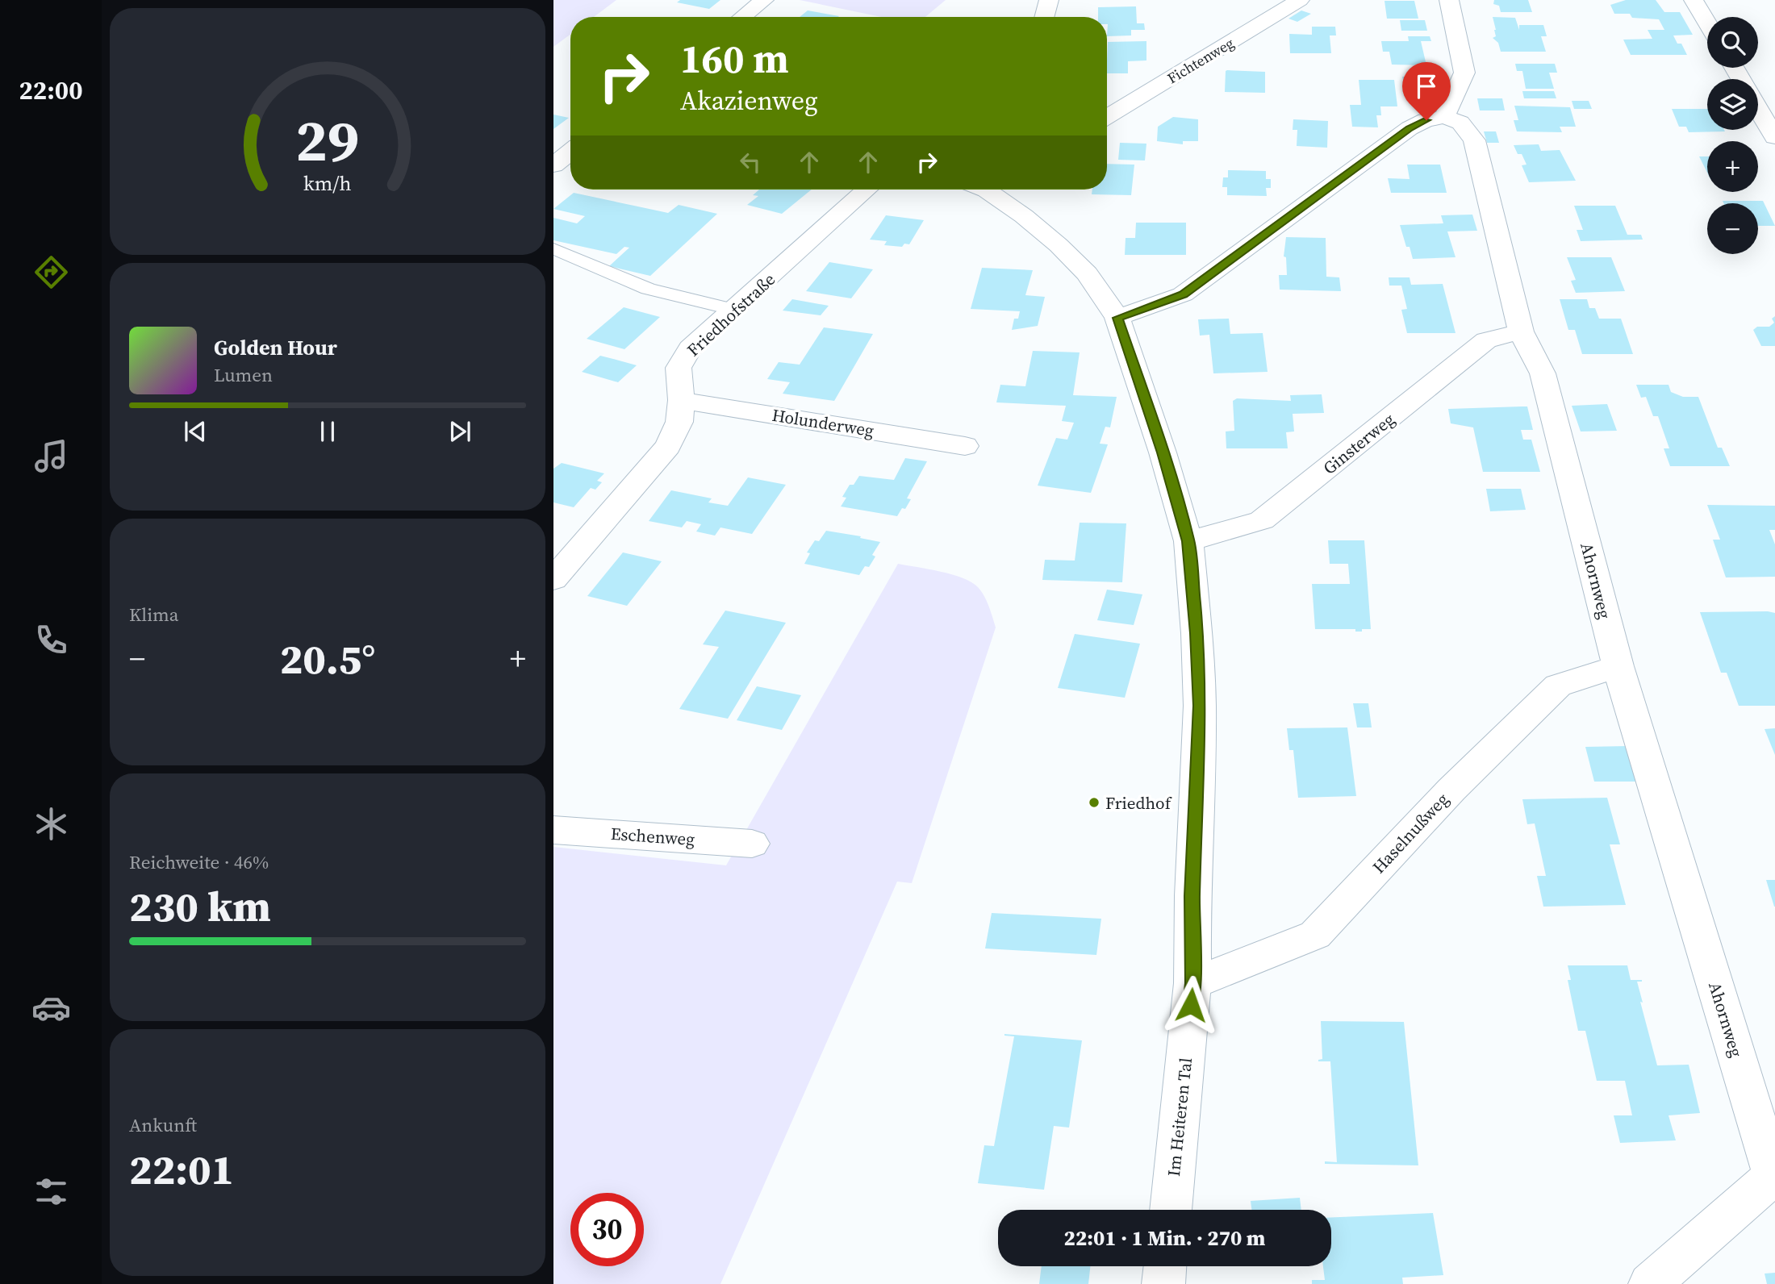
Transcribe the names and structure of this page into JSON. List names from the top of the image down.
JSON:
{
  "streets": {
    "street": [
      "Fichtenweg",
      "Friedhofstraße",
      "Holunderweg",
      "Ginsterweg",
      "Ahornweg",
      "Haselnußweg",
      "Eschenweg",
      "Im Heiteren Tal"
    ]
  },
  "crossings": [
    ["Friedhofstraße", "Holunderweg"],
    ["Ginsterweg", "Ahornweg"],
    ["Ginsterweg", "Im Heiteren Tal"],
    ["Ahornweg", "Haselnußweg"],
    ["Haselnußweg", "Im Heiteren Tal"]
  ],
  "places": ["Friedhof"],
  "page": {
    "tabs": "22:00",
    "map_buttons": ["+", "−"],
    "turn": ["160 m", "Akazienweg"],
    "song": ["Golden Hour", "Lumen"],
    "tile": [
      "Klima",
      ["Reichweite · 46%", "230 km"],
      ["Ankunft", "22:01"]
    ],
    "heat": ["−", "20.5°", "+"],
    "limit": "30",
    "trip": "22:01 · 1 Min. · 270 m",
    "gauge": ["29", "km/h"]
  }
}
